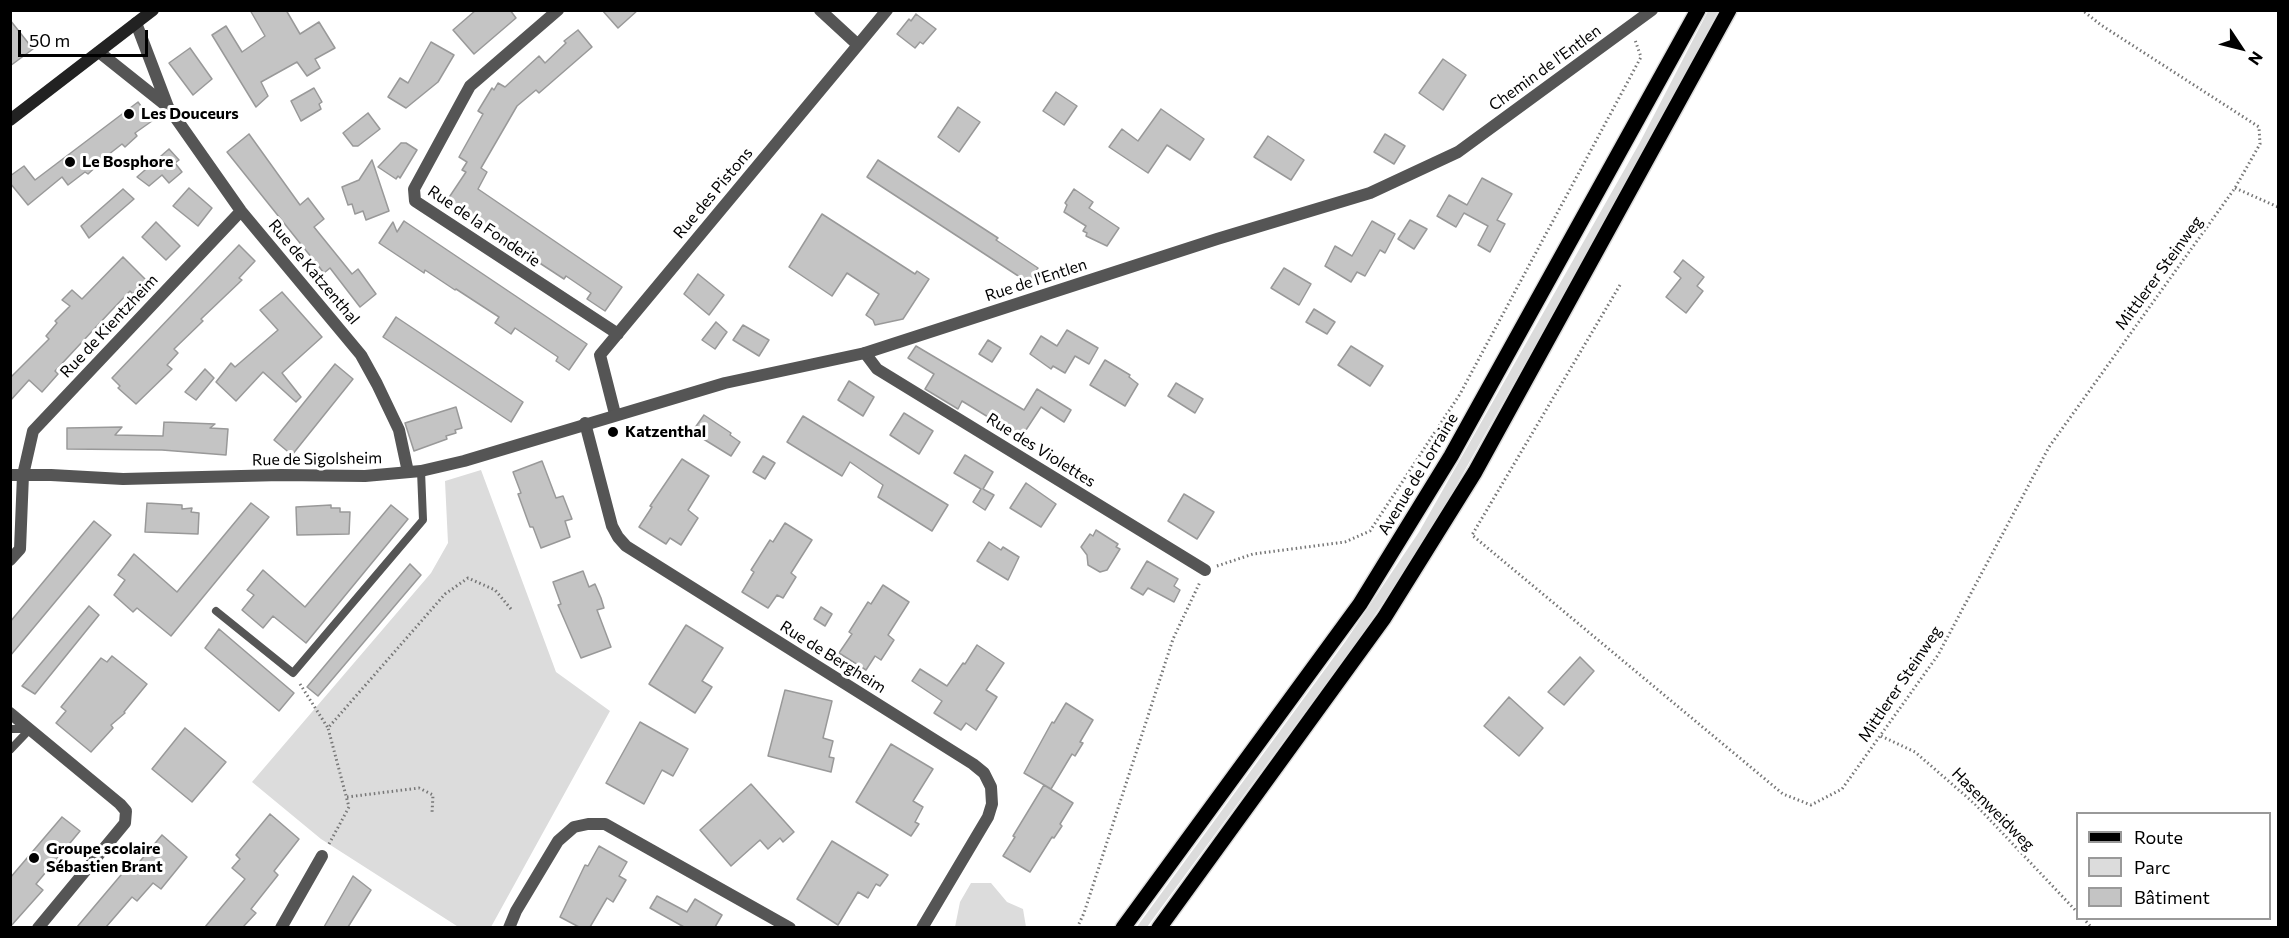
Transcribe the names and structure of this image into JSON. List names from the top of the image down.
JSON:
{
  "streets": {
    "main road": ["Avenue de Lorraine"],
    "street": [
      "Chemin de l'Entlen",
      "Rue des Pistons",
      "Rue de la Fonderie",
      "Rue de Katzenthal",
      "Rue de l'Entlen",
      "Rue de Kientzheim",
      "Rue des Violettes",
      "Rue de Sigolsheim",
      "Rue de Bergheim"
    ],
    "path": ["Mittlerer Steinweg", "Hasenweidweg"]
  },
  "crossings": [
    ["Chemin de l'Entlen", "Rue de l'Entlen"],
    ["Rue des Pistons", "Rue de la Fonderie"],
    ["Rue des Pistons", "Rue de l'Entlen"],
    ["Rue des Pistons", "Rue de Sigolsheim"],
    ["Rue de Katzenthal", "Rue de Kientzheim"],
    ["Rue de Katzenthal", "Rue de Sigolsheim"],
    ["Mittlerer Steinweg", "Hasenweidweg"],
    ["Rue de l'Entlen", "Rue des Violettes"],
    ["Rue de l'Entlen", "Rue de Sigolsheim"],
    ["Rue de Kientzheim", "Rue de Sigolsheim"],
    ["Rue de Sigolsheim", "Rue de Bergheim"]
  ],
  "places": [
    "Les Douceurs",
    "Le Bosphore",
    "Katzenthal",
    "Groupe scolaire Sébastien Brant"
  ],
  "legend": ["Route", "Parc", "Bâtiment"],
  "scale_bar": "50 m",
  "north": "bottom right"
}
